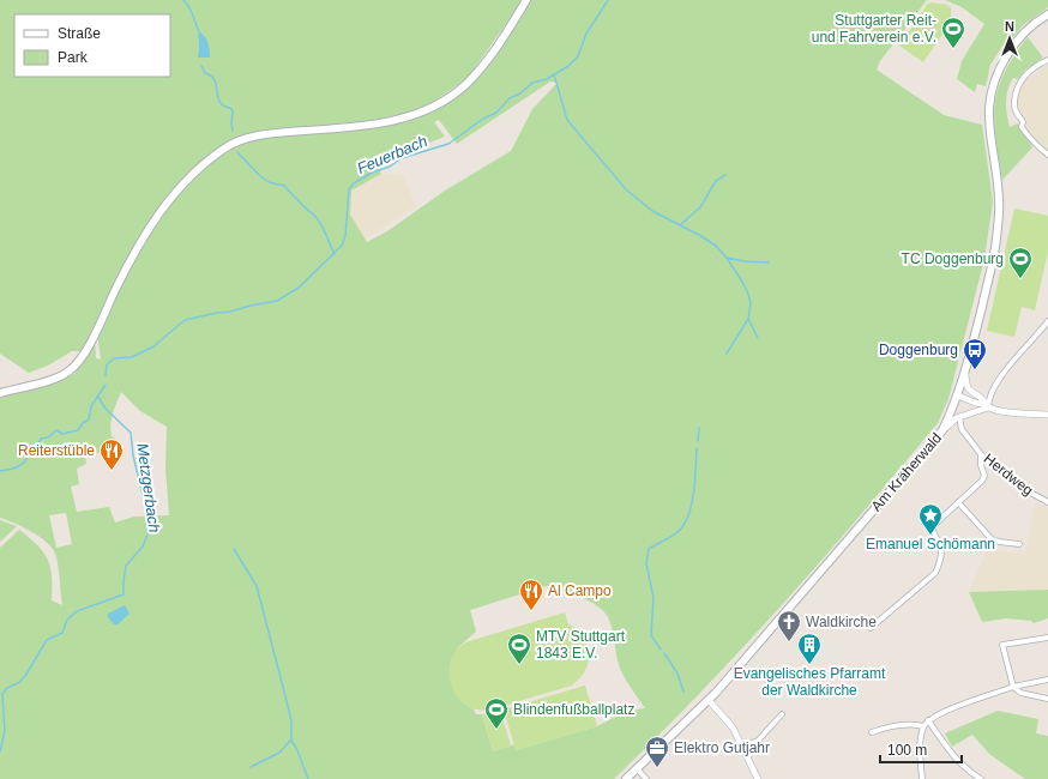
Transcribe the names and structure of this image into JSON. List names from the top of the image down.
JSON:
{
  "streets": {
    "main road": ["Am Kräherwald"],
    "street": ["Herdweg"]
  },
  "water": ["Feuerbach", "Metzgerbach"],
  "places": {
    "sports": [
      "Stuttgarter Reit- und Fahrverein e.V.",
      "TC Doggenburg",
      "MTV Stuttgart 1843 E.V.",
      "Blindenfußballplatz"
    ],
    "bus stop": ["Doggenburg"],
    "restaurant": ["Reiterstüble", "Al Campo"],
    "place": ["Emanuel Schömann"],
    "church": ["Waldkirche"],
    "building": ["Evangelisches Pfarramt der Waldkirche"],
    "office": ["Elektro Gutjahr"]
  },
  "legend": ["Straße", "Park"],
  "scale_bar": "100 m",
  "north": "top"
}
